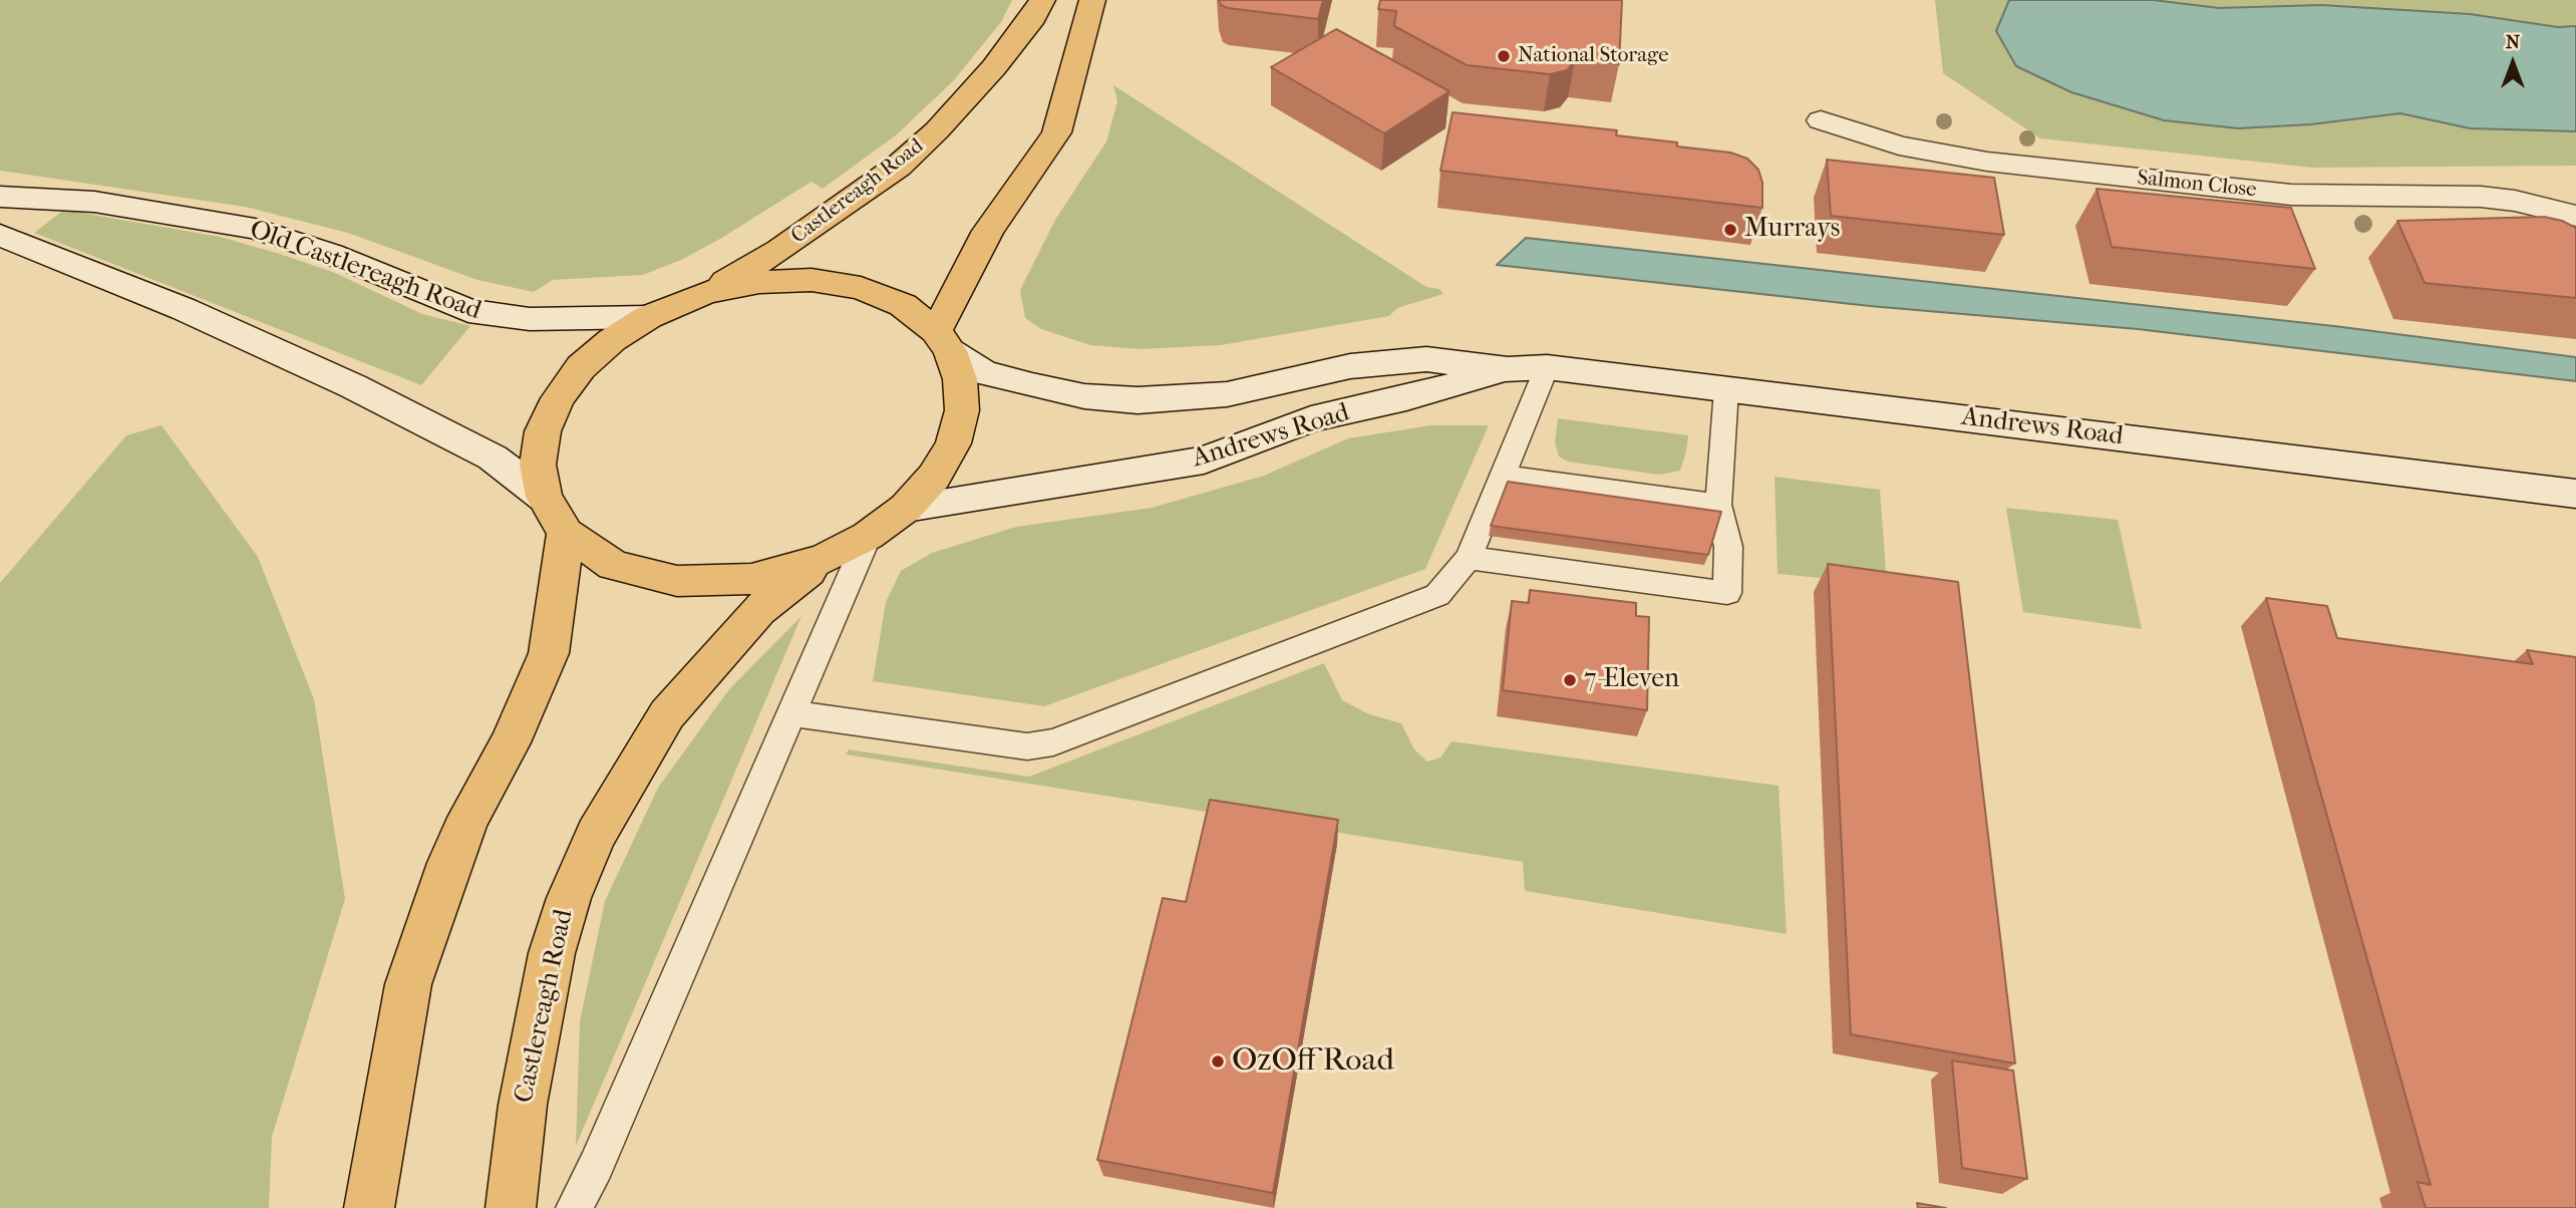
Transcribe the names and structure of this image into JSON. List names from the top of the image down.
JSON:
{
  "streets": {
    "main road": ["Castlereagh Road"],
    "street": ["Salmon Close", "Old Castlereagh Road", "Andrews Road"]
  },
  "places": [
    "National Storage",
    "Murrays",
    "7-Eleven",
    "OzOff Road"
  ],
  "north": "top"
}
